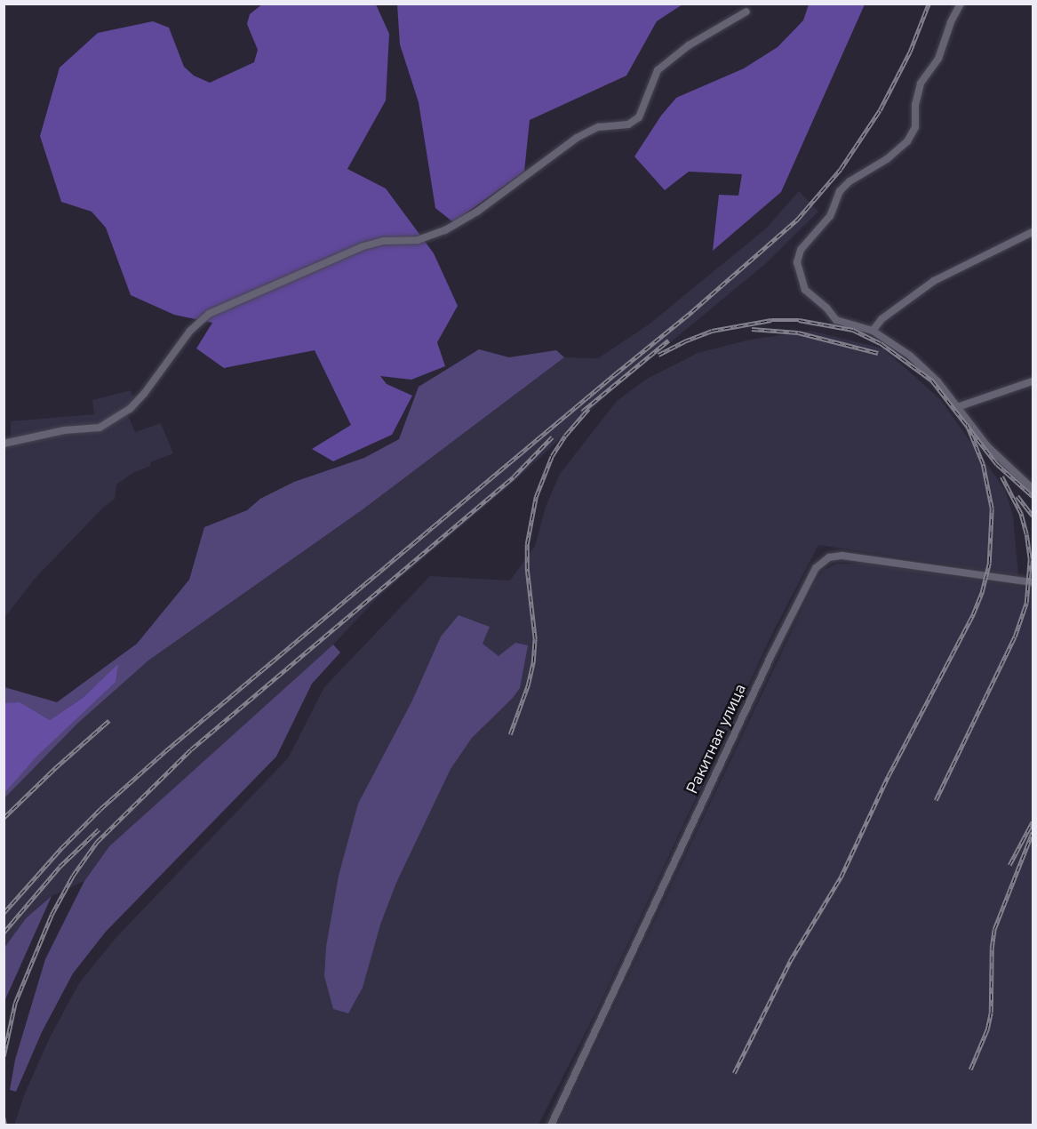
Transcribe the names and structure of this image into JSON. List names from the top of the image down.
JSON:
{
  "streets": {
    "street": ["Ракитная улица"]
  }
}
